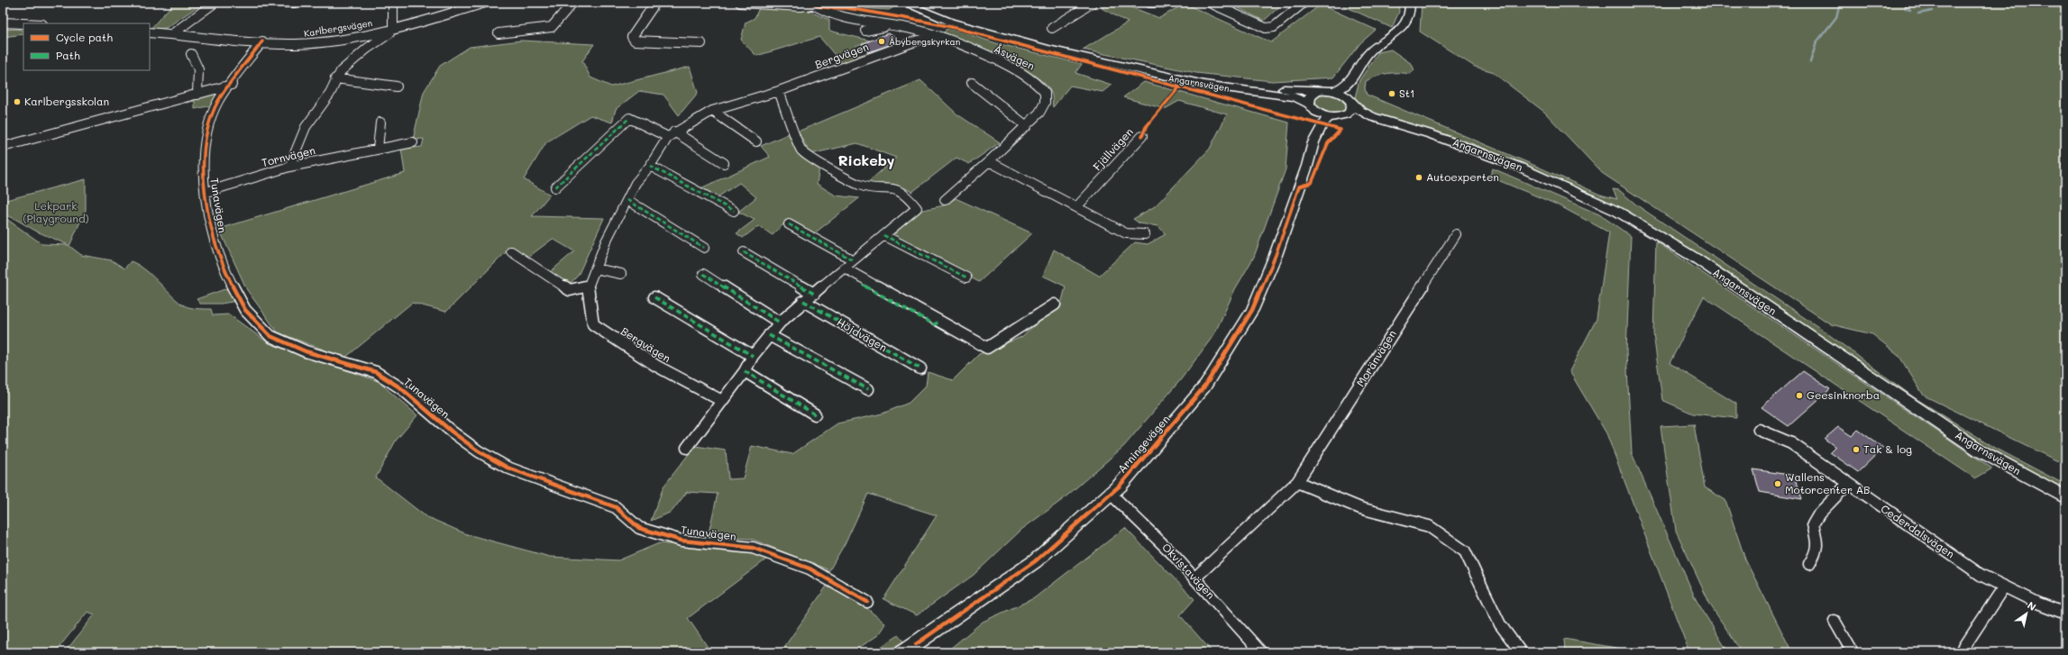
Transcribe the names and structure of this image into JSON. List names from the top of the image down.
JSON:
{
  "streets": {
    "main road": ["Angarnsvägen", "Arningevägen"],
    "street": [
      "Karlbergsvägen",
      "Bergvägen",
      "Åsvägen",
      "Fjällvägen",
      "Tornvägen",
      "Tunavägen",
      "Höjdvägen",
      "Moränvägen",
      "Cederdalsvägen",
      "Okvistavägen"
    ]
  },
  "crossings": [
    ["Karlbergsvägen", "Tunavägen"],
    ["Bergvägen", "Åsvägen"],
    ["Angarnsvägen", "Arningevägen"],
    ["Tornvägen", "Tunavägen"],
    ["Moränvägen", "Okvistavägen"],
    ["Arningevägen", "Okvistavägen"]
  ],
  "districts": ["Rickeby"],
  "parks": ["Lekpark (Playground)"],
  "places": [
    "Åbybergskyrkan",
    "St1",
    "Karlbergsskolan",
    "Autoexperten",
    "Geesinknorba",
    "Tak & log",
    "Wallens Motorcenter AB"
  ],
  "legend": ["Cycle path", "Path"],
  "north": "top right"
}
